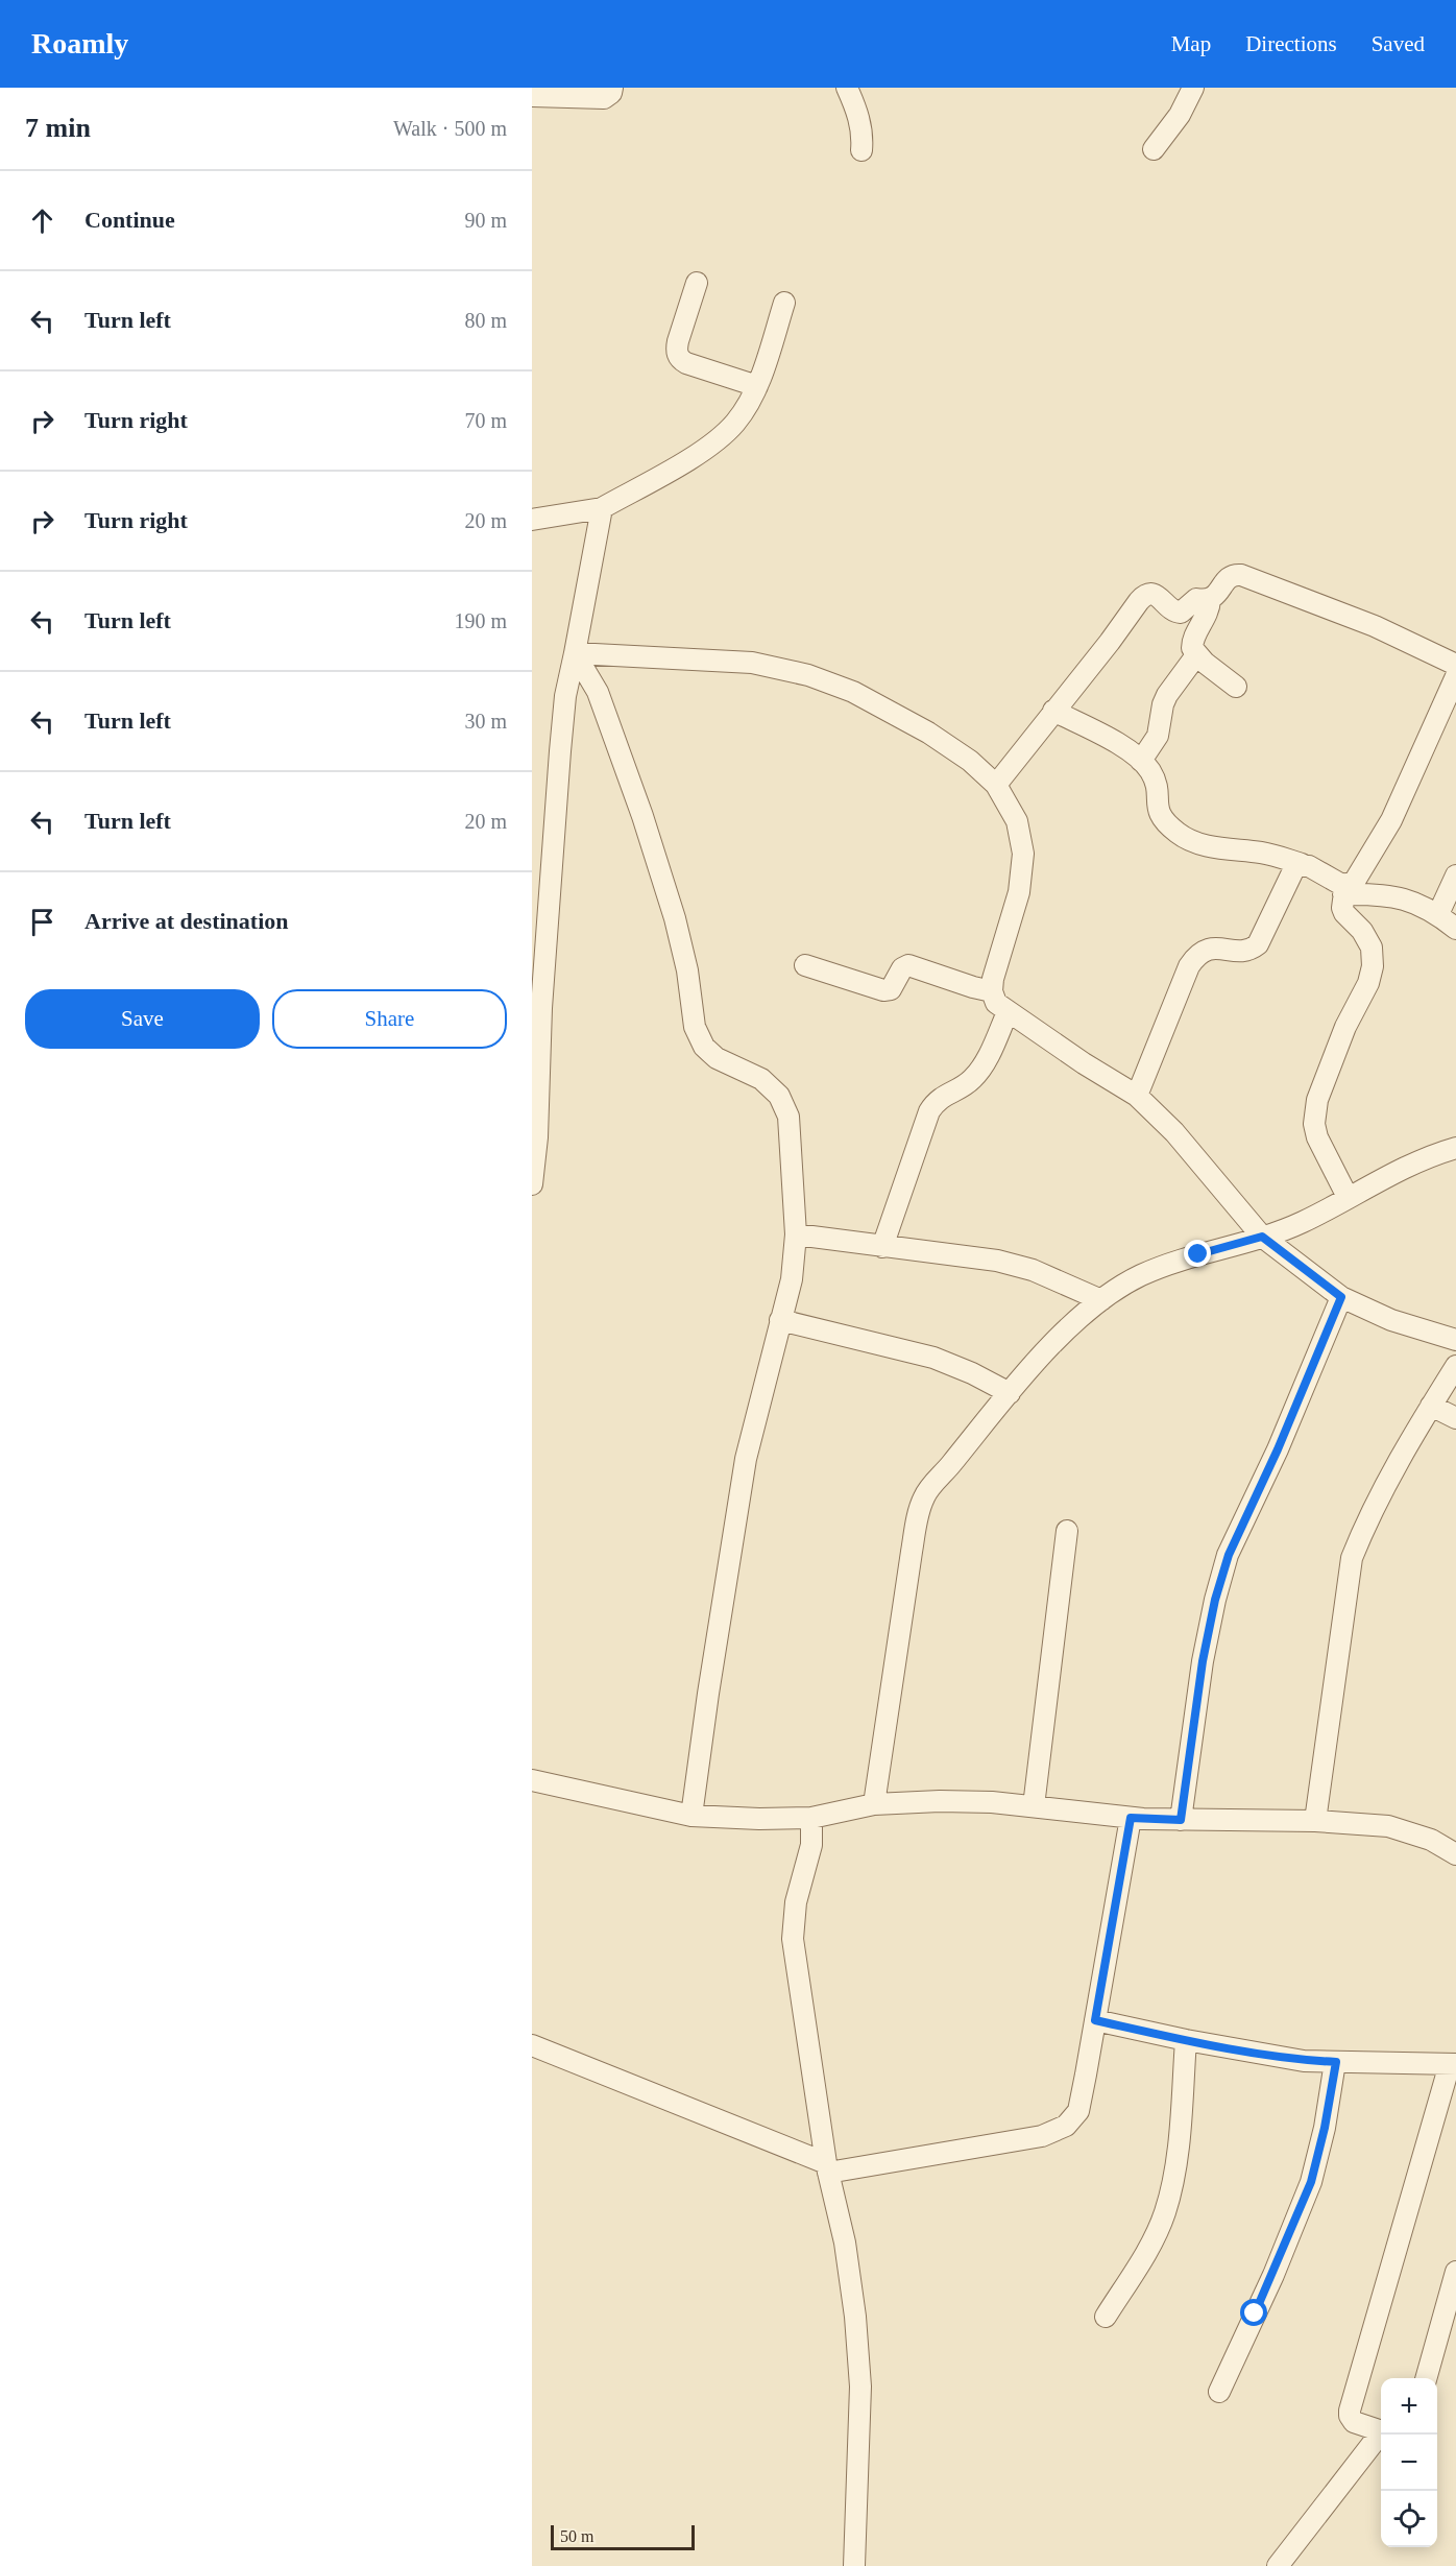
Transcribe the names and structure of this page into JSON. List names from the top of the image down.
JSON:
{
  "scale_bar": "50 m",
  "page": {
    "header": "Roamly",
    "nav": ["Map", "Directions", "Saved"],
    "heading": ["7 min", "Walk · 500 m"],
    "list": [
      ["Continue", "90 m"],
      ["Turn left", "80 m"],
      ["Turn right", "70 m"],
      ["Turn right", "20 m"],
      ["Turn left", "190 m"],
      ["Turn left", "30 m"],
      ["Turn left", "20 m"],
      "Arrive at destination"
    ],
    "buttons": ["Save", "Share"],
    "map_buttons": ["+", "−"],
    "scale": "50 m"
  }
}
